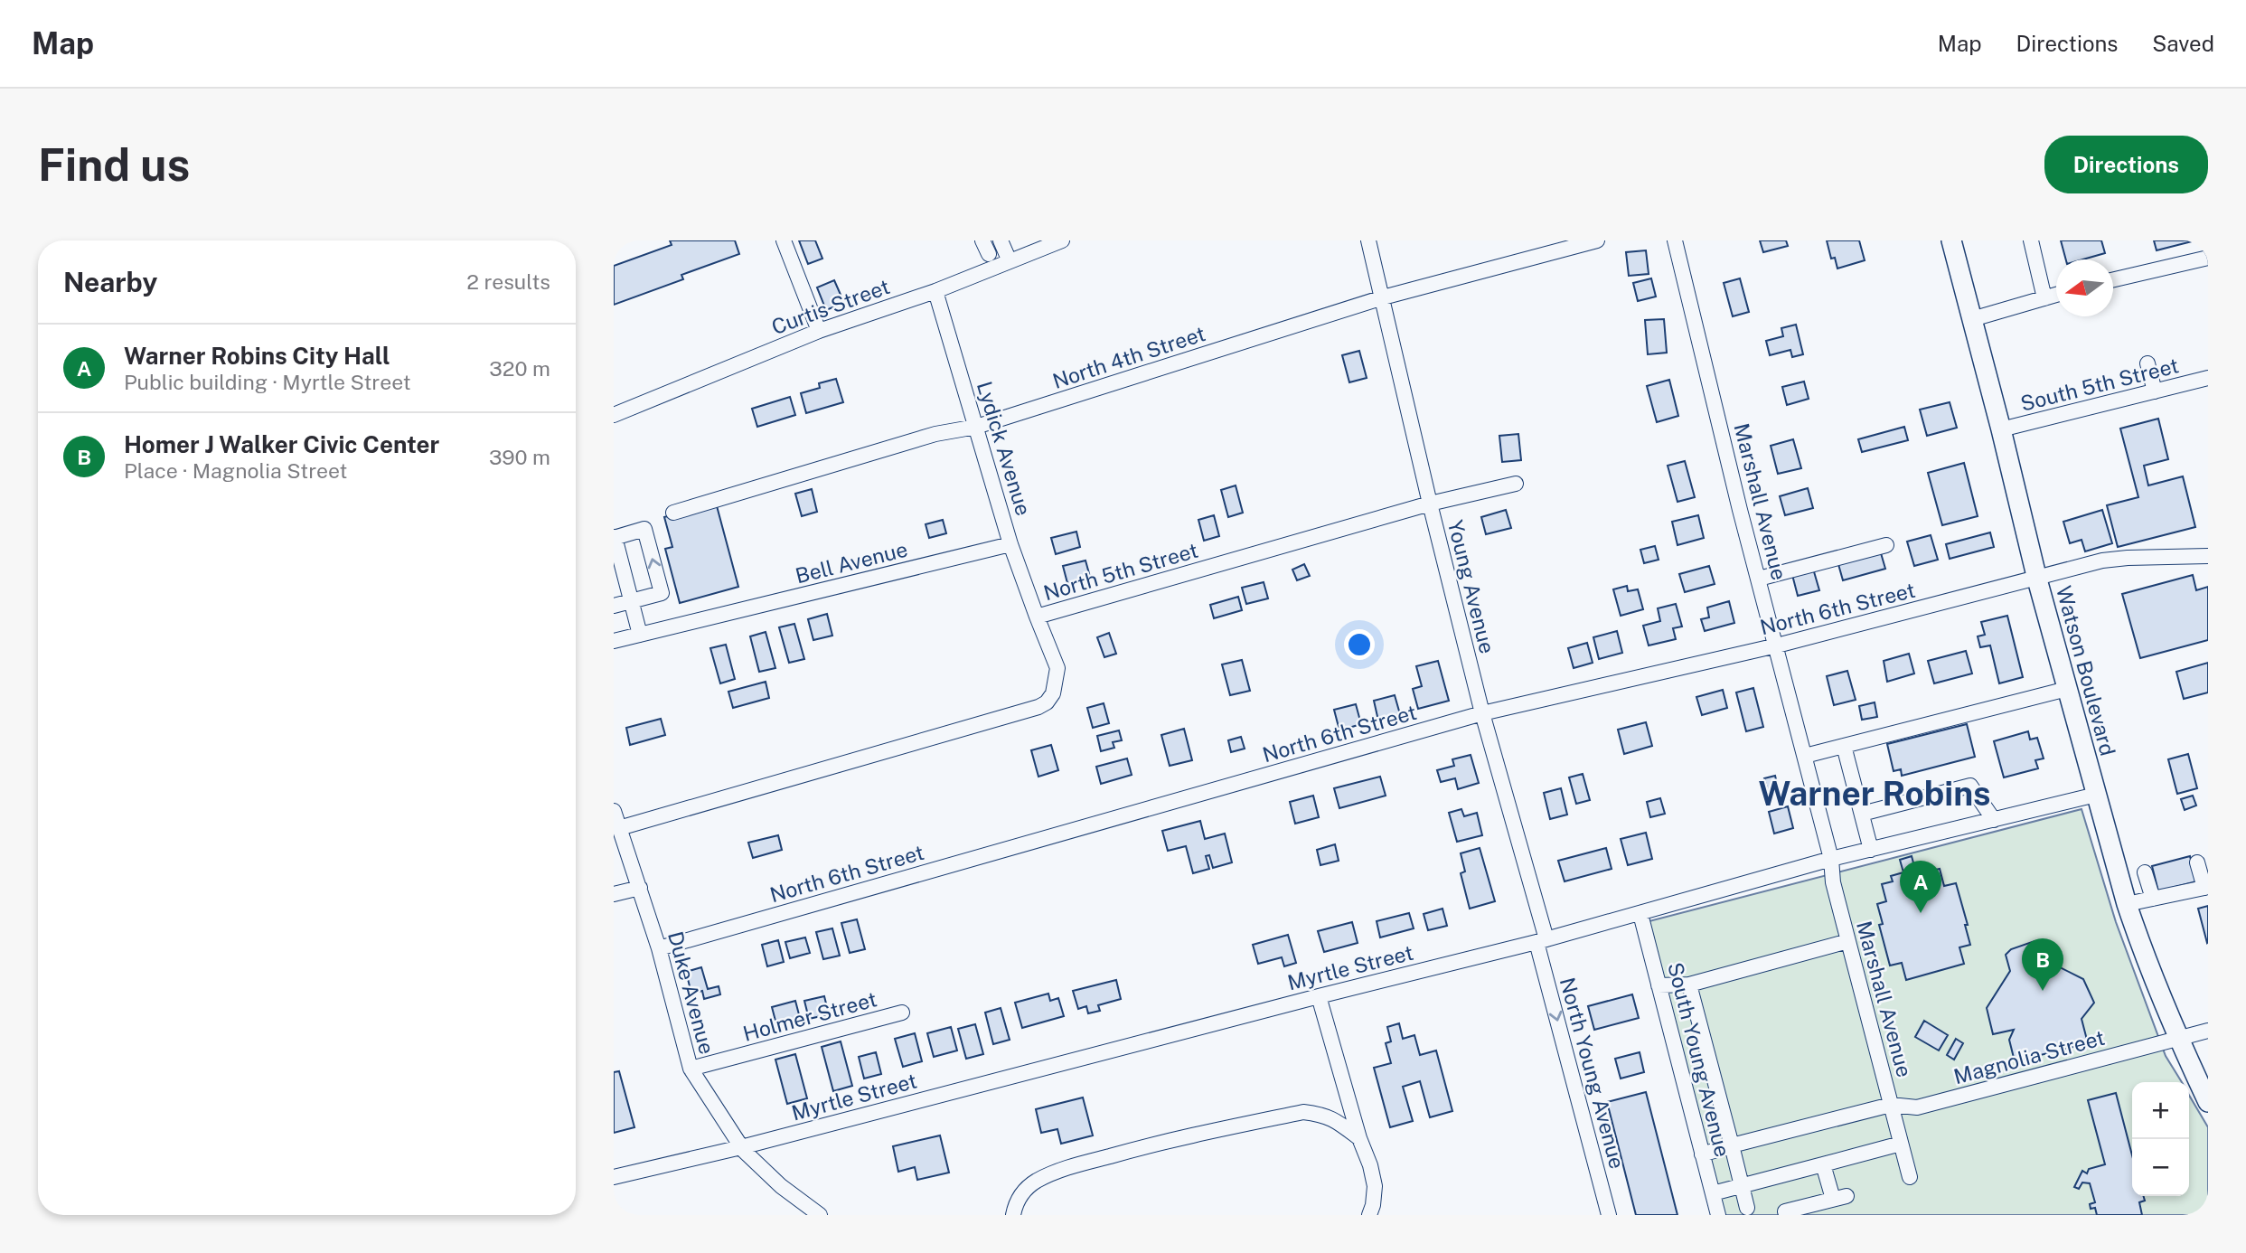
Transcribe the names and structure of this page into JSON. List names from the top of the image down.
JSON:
{
  "streets": {
    "main road": ["Watson Boulevard"],
    "street": [
      "Curtis Street",
      "North 4th Street",
      "South 5th Street",
      "Lydick Avenue",
      "Marshall Avenue",
      "Bell Avenue",
      "North 5th Street",
      "Young Avenue",
      "North 6th Street",
      "Myrtle Street",
      "Duke Avenue",
      "Holmer Street",
      "Magnolia Street",
      "South Young Avenue",
      "North Young Avenue"
    ]
  },
  "crossings": [
    ["Curtis Street", "Lydick Avenue"],
    ["North 4th Street", "Lydick Avenue"],
    ["North 4th Street", "Young Avenue"],
    ["South 5th Street", "Watson Boulevard"],
    ["Lydick Avenue", "Bell Avenue"],
    ["Lydick Avenue", "North 5th Street"],
    ["Marshall Avenue", "North 6th Street"],
    ["Marshall Avenue", "Myrtle Street"],
    ["Marshall Avenue", "Magnolia Street"],
    ["North 5th Street", "Young Avenue"],
    ["North 5th Street", "Duke Avenue"],
    ["Young Avenue", "North 6th Street"],
    ["Young Avenue", "Myrtle Street"],
    ["Young Avenue", "North Young Avenue"],
    ["North 6th Street", "Watson Boulevard"],
    ["North 6th Street", "Duke Avenue"],
    ["Watson Boulevard", "Myrtle Street"],
    ["Watson Boulevard", "Magnolia Street"],
    ["Myrtle Street", "Duke Avenue"],
    ["Myrtle Street", "South Young Avenue"],
    ["Myrtle Street", "North Young Avenue"],
    ["Duke Avenue", "Holmer Street"],
    ["Magnolia Street", "South Young Avenue"]
  ],
  "one_way": ["North Young Avenue"],
  "districts": ["Warner Robins"],
  "north": "left",
  "page": {
    "header": "Map",
    "nav": ["Map", "Directions", "Saved"],
    "buttons": "Directions",
    "title": "Find us",
    "heading": ["Nearby", "2 results"],
    "list": [
      {
        "mark": "A",
        "name": "Warner Robins City Hall",
        "note": "Public building · Myrtle Street",
        "value": "320 m"
      },
      {
        "mark": "B",
        "name": "Homer J Walker Civic Center",
        "note": "Place · Magnolia Street",
        "value": "390 m"
      }
    ],
    "pins": ["A", "B"],
    "map_buttons": ["+", "−"]
  }
}
